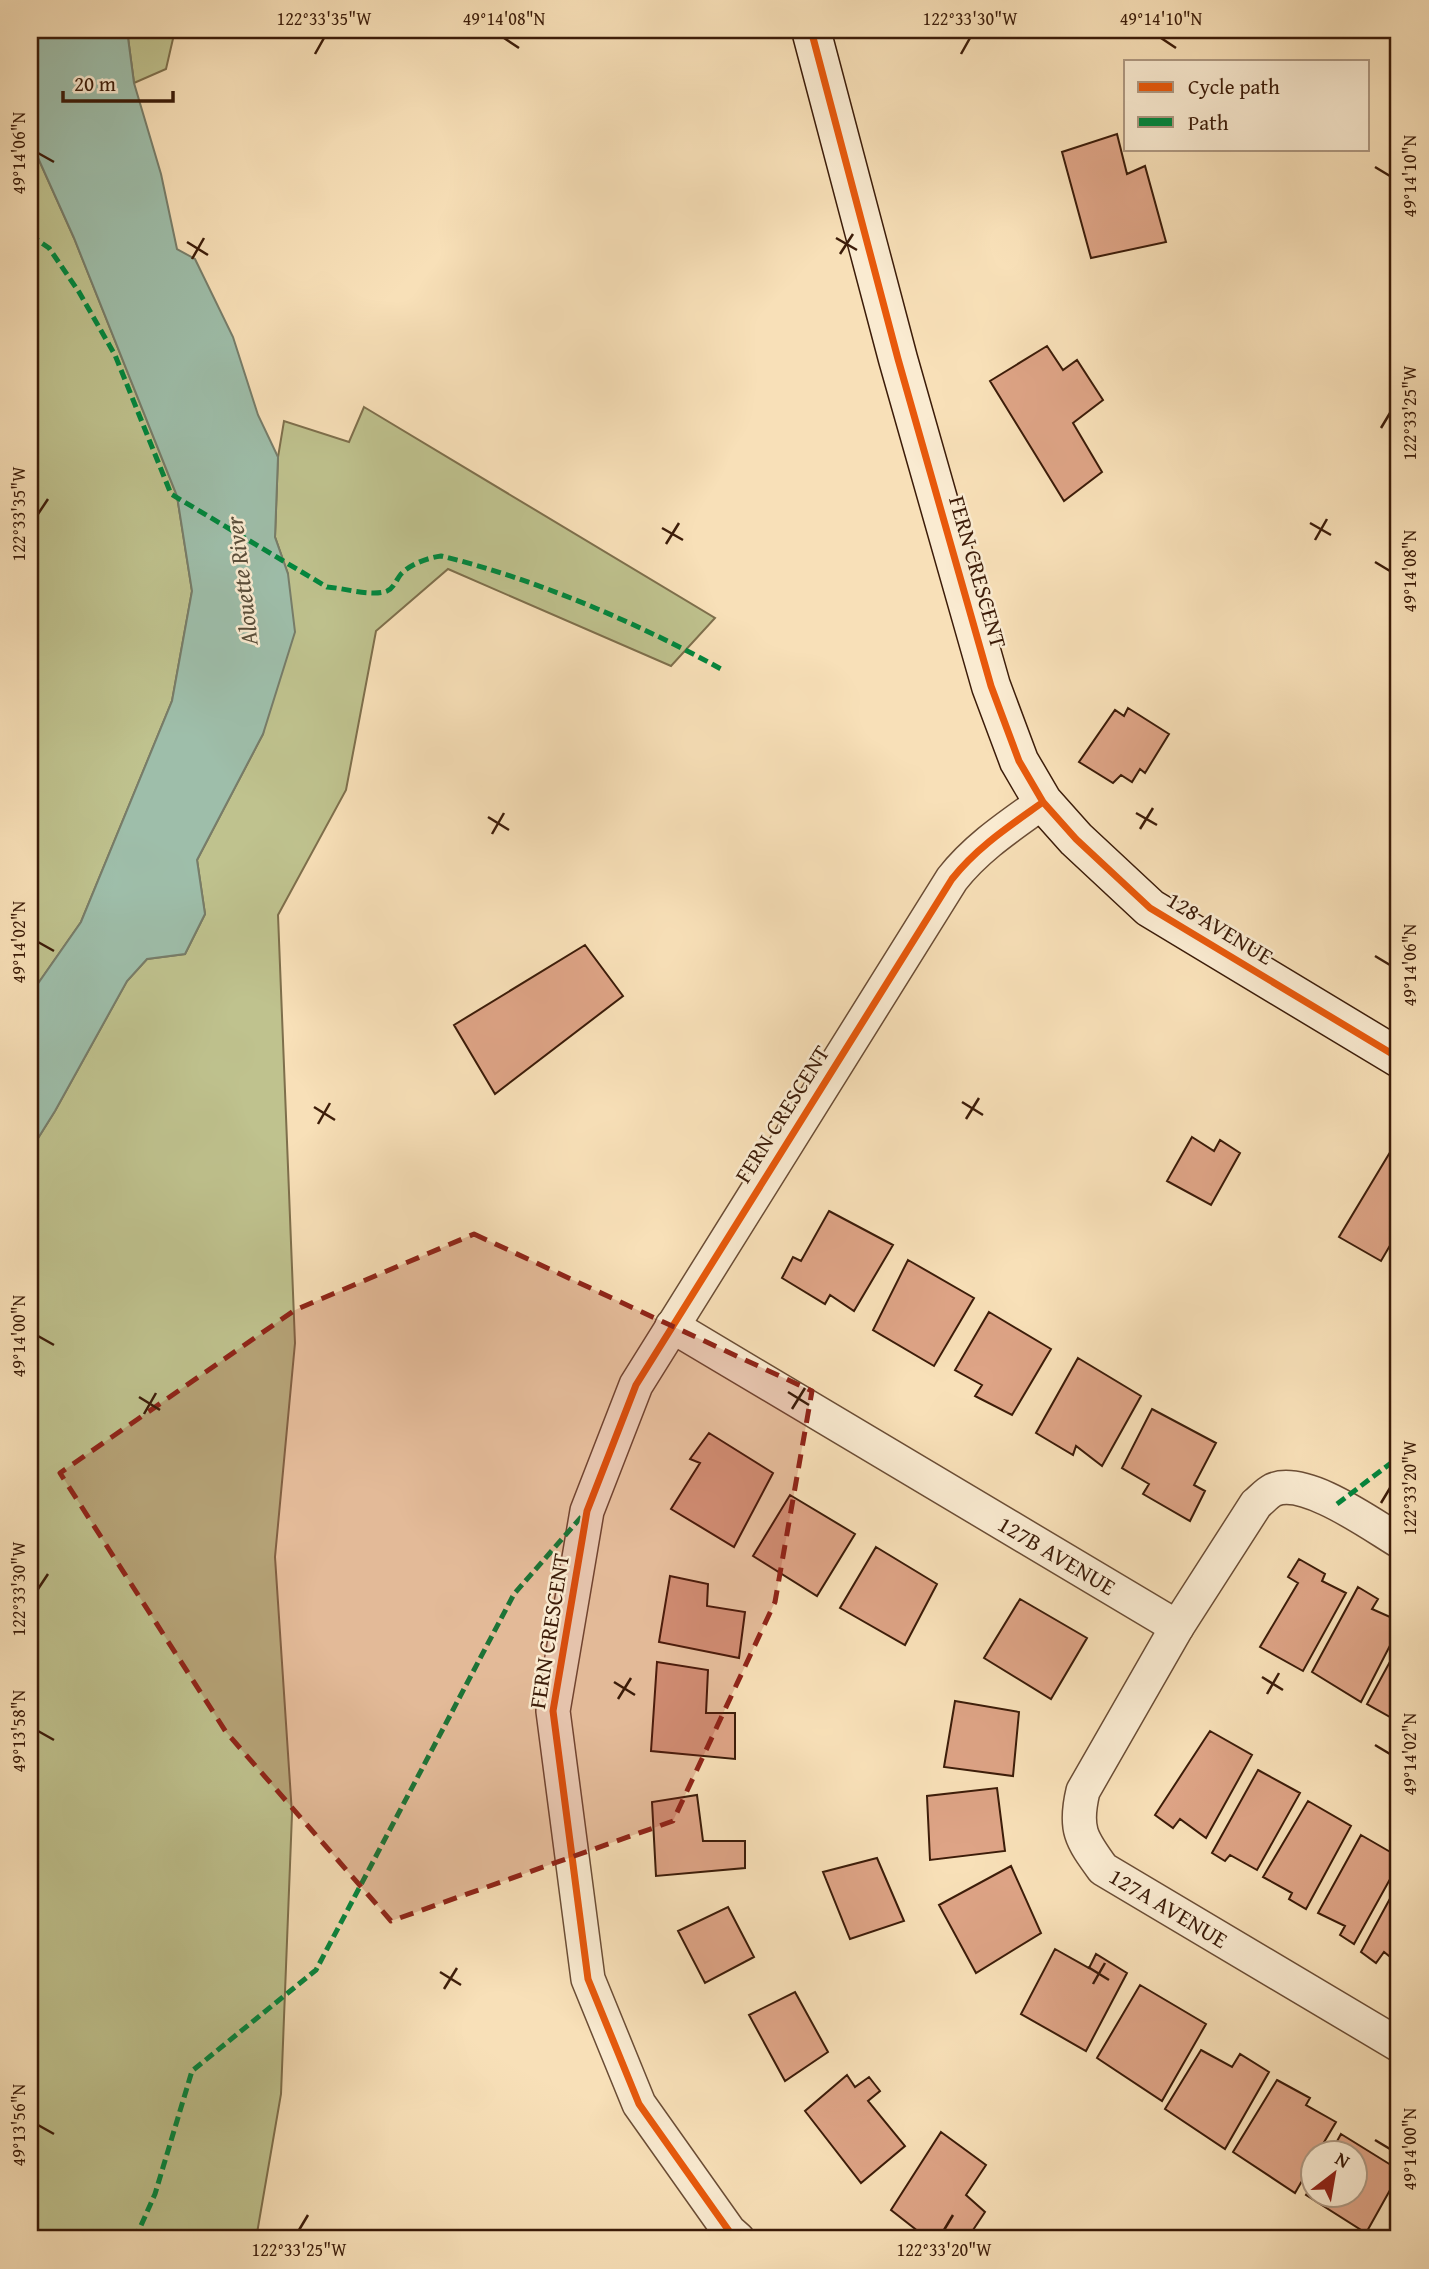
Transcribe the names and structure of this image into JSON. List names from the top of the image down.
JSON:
{
  "streets": {
    "street": [
      "FERN CRESCENT",
      "128 AVENUE",
      "127B AVENUE",
      "127A AVENUE"
    ]
  },
  "crossings": [
    ["FERN CRESCENT", "128 AVENUE"],
    ["FERN CRESCENT", "127B AVENUE"],
    ["127B AVENUE", "127A AVENUE"]
  ],
  "water": ["Alouette River"],
  "legend": ["Cycle path", "Path"],
  "scale_bar": "20 m",
  "north": "top right",
  "coordinates": [
    "122°33'35\"W",
    "49°14'08\"N",
    "122°33'30\"W",
    "49°14'10\"N",
    "49°14'06\"N",
    "122°33'25\"W",
    "49°14'02\"N",
    "49°14'00\"N",
    "122°33'20\"W",
    "49°13'58\"N",
    "49°13'56\"N"
  ]
}
